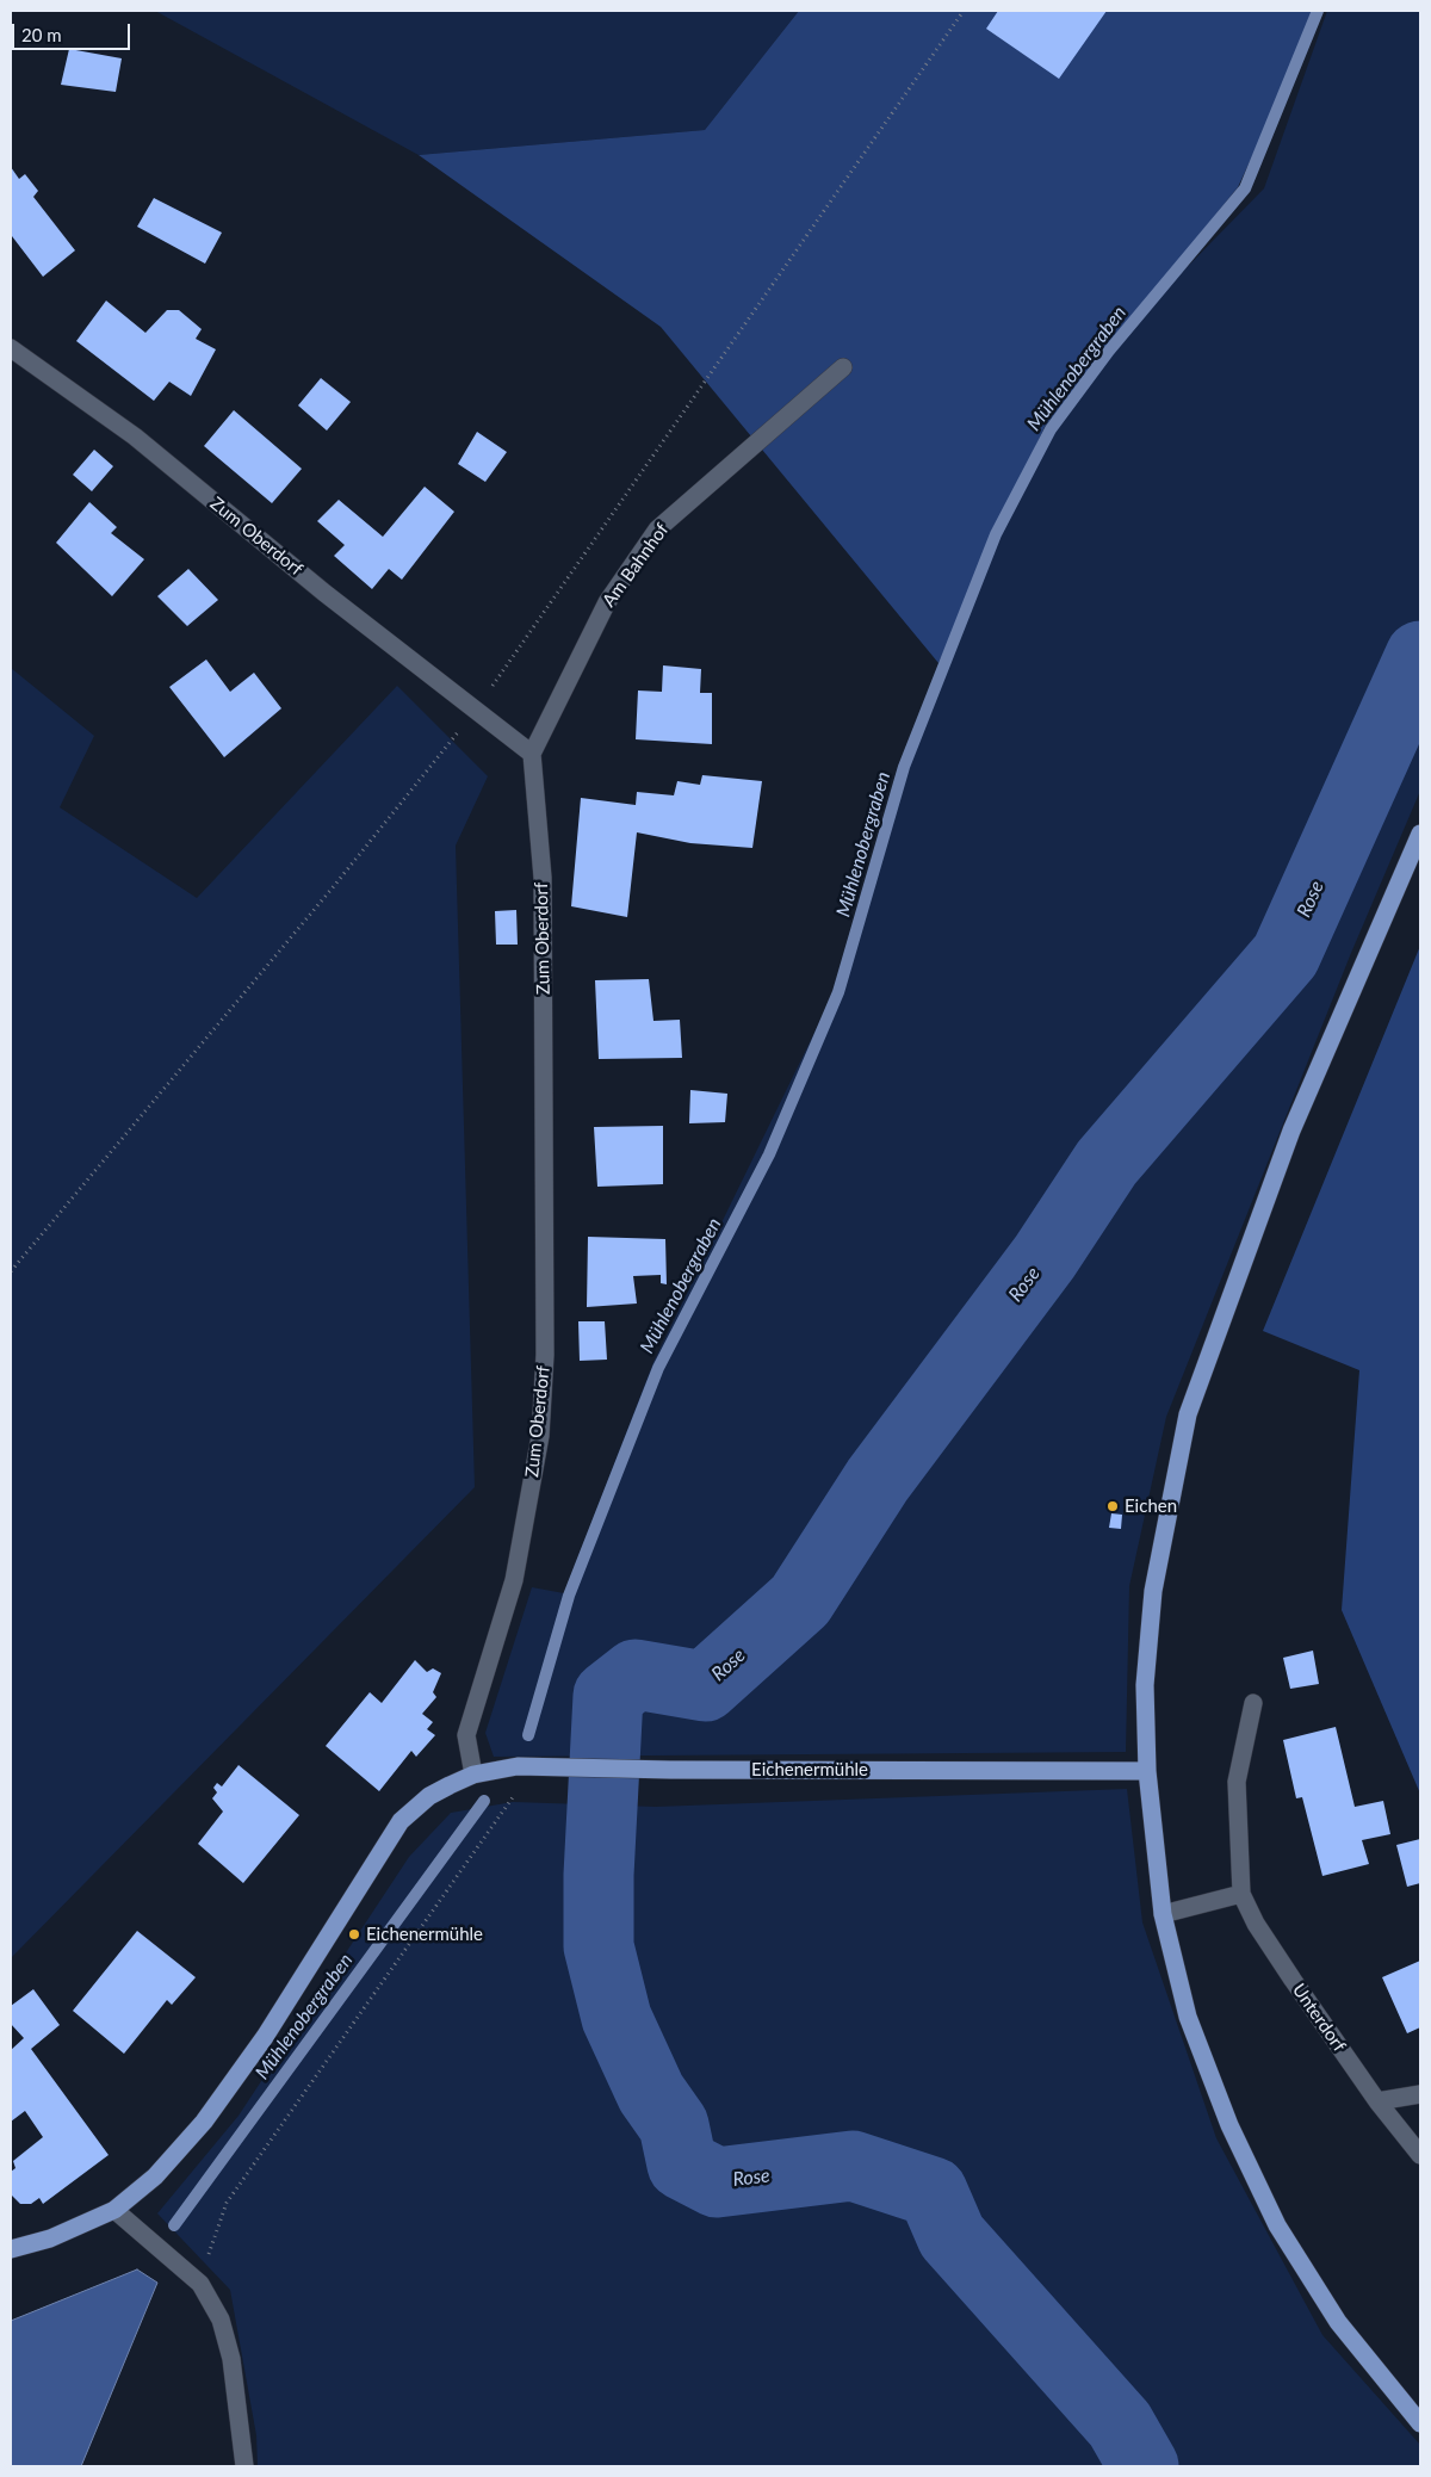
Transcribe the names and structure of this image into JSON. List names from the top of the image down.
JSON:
{
  "streets": {
    "main road": ["Eichenermühle"],
    "street": ["Zum Oberdorf", "Am Bahnhof", "Unterdorf"]
  },
  "crossings": [
    ["Zum Oberdorf", "Am Bahnhof"],
    ["Zum Oberdorf", "Eichenermühle"]
  ],
  "water": ["Mühlenobergraben", "Rose"],
  "places": ["Eichen", "Eichenermühle"],
  "scale_bar": "20 m"
}
